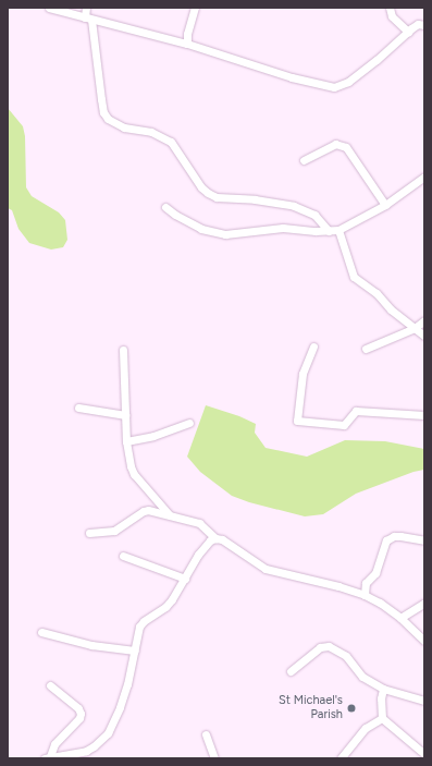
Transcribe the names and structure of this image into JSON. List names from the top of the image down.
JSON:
{
  "places": ["St Michael's Parish"]
}
